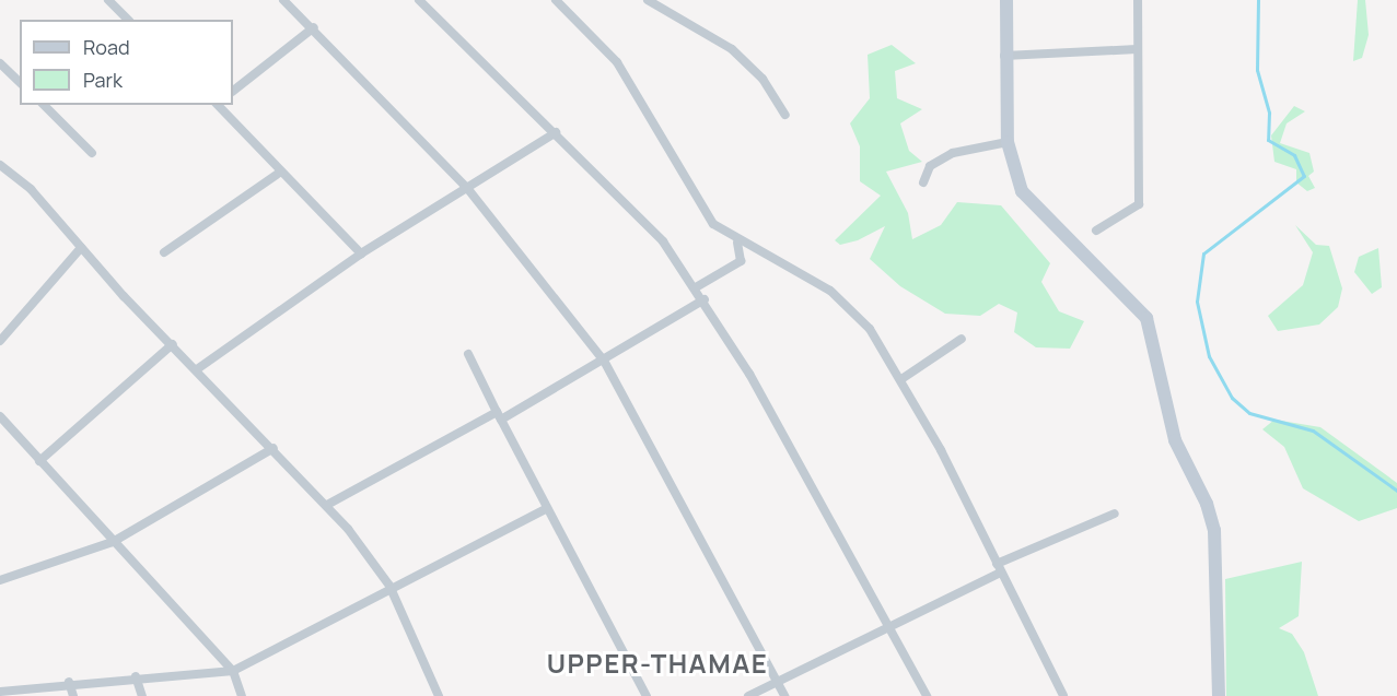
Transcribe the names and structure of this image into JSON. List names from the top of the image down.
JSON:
{
  "districts": ["UPPER-THAMAE"],
  "legend": ["Road", "Park"]
}
